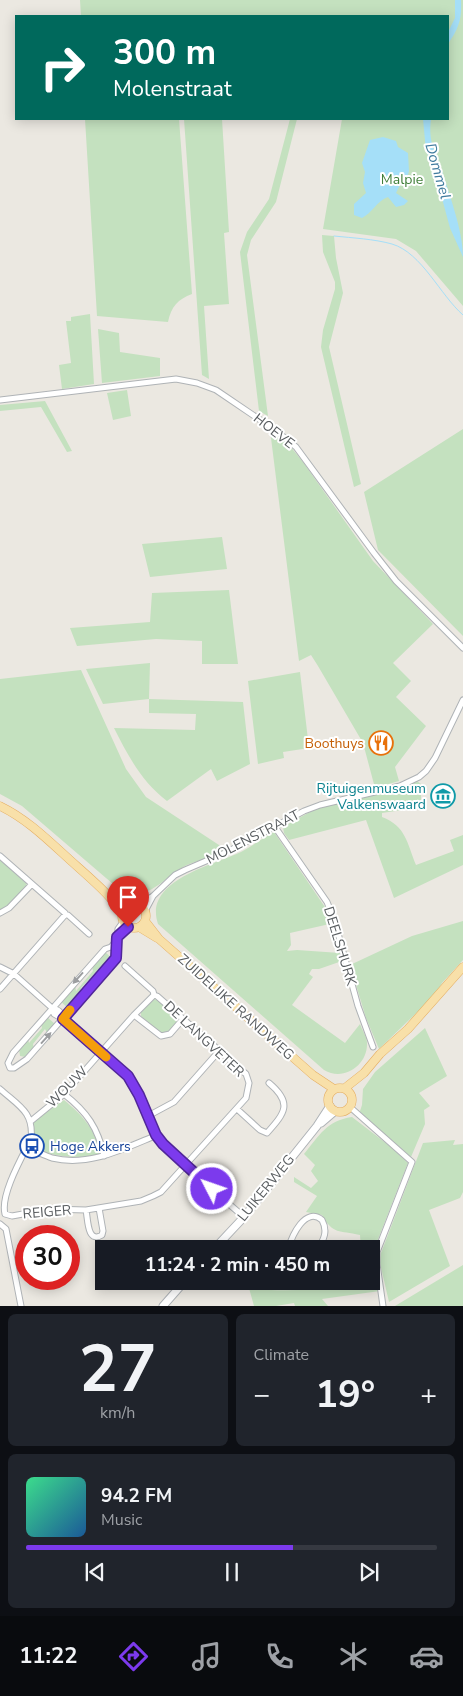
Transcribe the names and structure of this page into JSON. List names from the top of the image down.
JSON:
{
  "streets": {
    "main road": ["ZUIDELIJKE RANDWEG"],
    "street": [
      "HOEVE",
      "MOLENSTRAAT",
      "DEELSHURK",
      "DE LANGVETER",
      "WOUW",
      "LUIKERWEG",
      "REIGER"
    ]
  },
  "crossings": [
    ["MOLENSTRAAT", "DEELSHURK"],
    ["MOLENSTRAAT", "ZUIDELIJKE RANDWEG"],
    ["ZUIDELIJKE RANDWEG", "LUIKERWEG"],
    ["DE LANGVETER", "WOUW"],
    ["DE LANGVETER", "REIGER"]
  ],
  "water": ["Dommel"],
  "parks": ["Malpie"],
  "places": {
    "restaurant": ["Boothuys"],
    "museum": ["Rijtuigenmuseum Valkenswaard"],
    "bus stop": ["Hoge Akkers"]
  },
  "page": {
    "turn": ["300 m", "Molenstraat"],
    "limit": "30",
    "trip": "11:24 · 2 min · 450 m",
    "tile": [
      ["27", "km/h"],
      "Climate"
    ],
    "heat": ["−", "19°", "+"],
    "song": ["94.2 FM", "Music"],
    "tabs": "11:22"
  }
}
